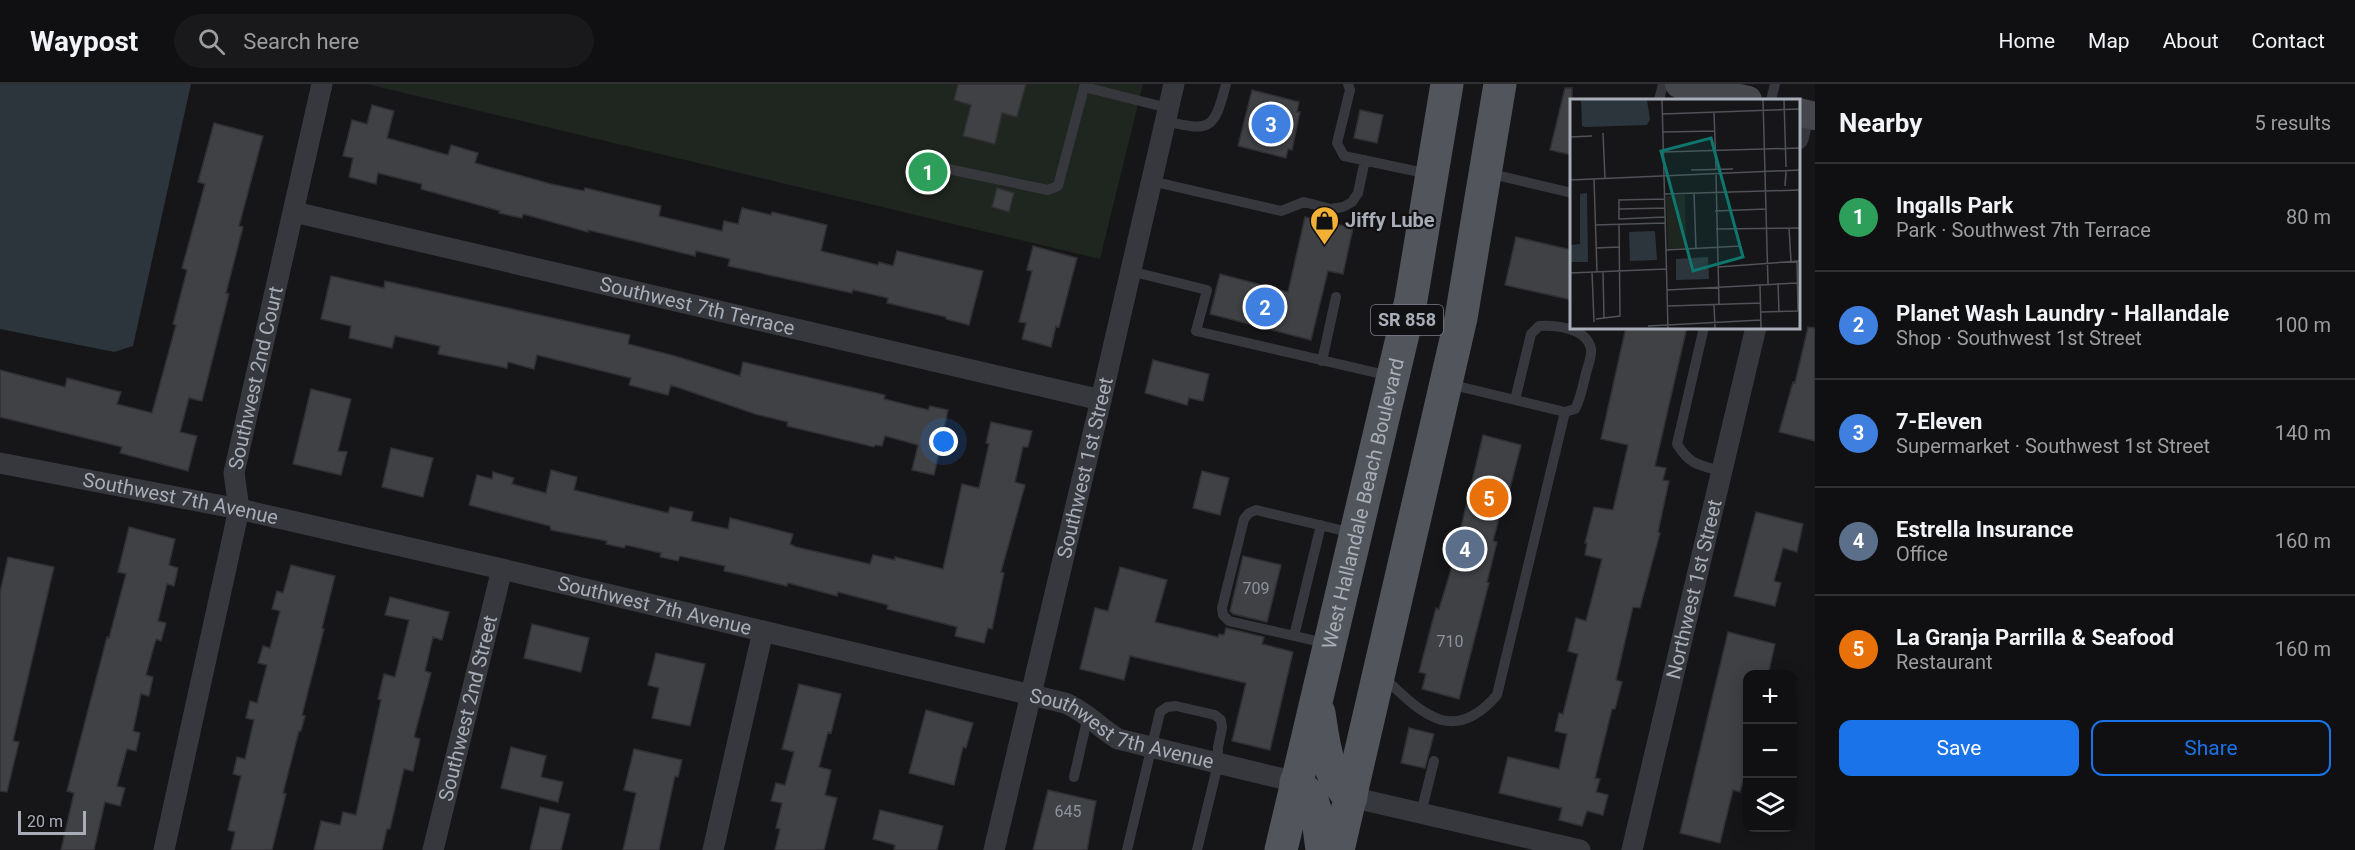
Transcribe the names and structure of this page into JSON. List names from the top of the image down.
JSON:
{
  "streets": {
    "main road": ["SR 858", "West Hallandale Beach Boulevard"],
    "street": [
      "Southwest 7th Terrace",
      "Southwest 2nd Court",
      "Southwest 1st Street",
      "Southwest 7th Avenue",
      "Northwest 1st Street",
      "Southwest 2nd Street"
    ]
  },
  "crossings": [
    ["Southwest 7th Terrace", "Southwest 2nd Court"],
    ["Southwest 7th Terrace", "Southwest 1st Street"],
    ["Southwest 2nd Court", "Southwest 7th Avenue"],
    ["Southwest 1st Street", "Southwest 7th Avenue"],
    ["Southwest 7th Avenue", "West Hallandale Beach Boulevard"],
    ["Southwest 7th Avenue", "Southwest 2nd Street"]
  ],
  "places": {
    "shop": ["Jiffy Lube"]
  },
  "house_numbers": ["709", "710", "645"],
  "scale_bar": "20 m",
  "page": {
    "header": "Waypost",
    "search": "Search here",
    "nav": [
      "Home",
      "Map",
      "About",
      "Contact"
    ],
    "heading": ["Nearby", "5 results"],
    "pins": [
      "3",
      "1",
      "2",
      "5",
      "4"
    ],
    "list": [
      {
        "mark": "1",
        "name": "Ingalls Park",
        "note": "Park · Southwest 7th Terrace",
        "value": "80 m"
      },
      {
        "mark": "2",
        "name": "Planet Wash Laundry - Hallandale",
        "note": "Shop · Southwest 1st Street",
        "value": "100 m"
      },
      {
        "mark": "3",
        "name": "7-Eleven",
        "note": "Supermarket · Southwest 1st Street",
        "value": "140 m"
      },
      {
        "mark": "4",
        "name": "Estrella Insurance",
        "note": "Office",
        "value": "160 m"
      },
      {
        "mark": "5",
        "name": "La Granja Parrilla & Seafood",
        "note": "Restaurant",
        "value": "160 m"
      }
    ],
    "map_buttons": ["+", "−"],
    "buttons": ["Save", "Share"],
    "scale": "20 m"
  }
}
